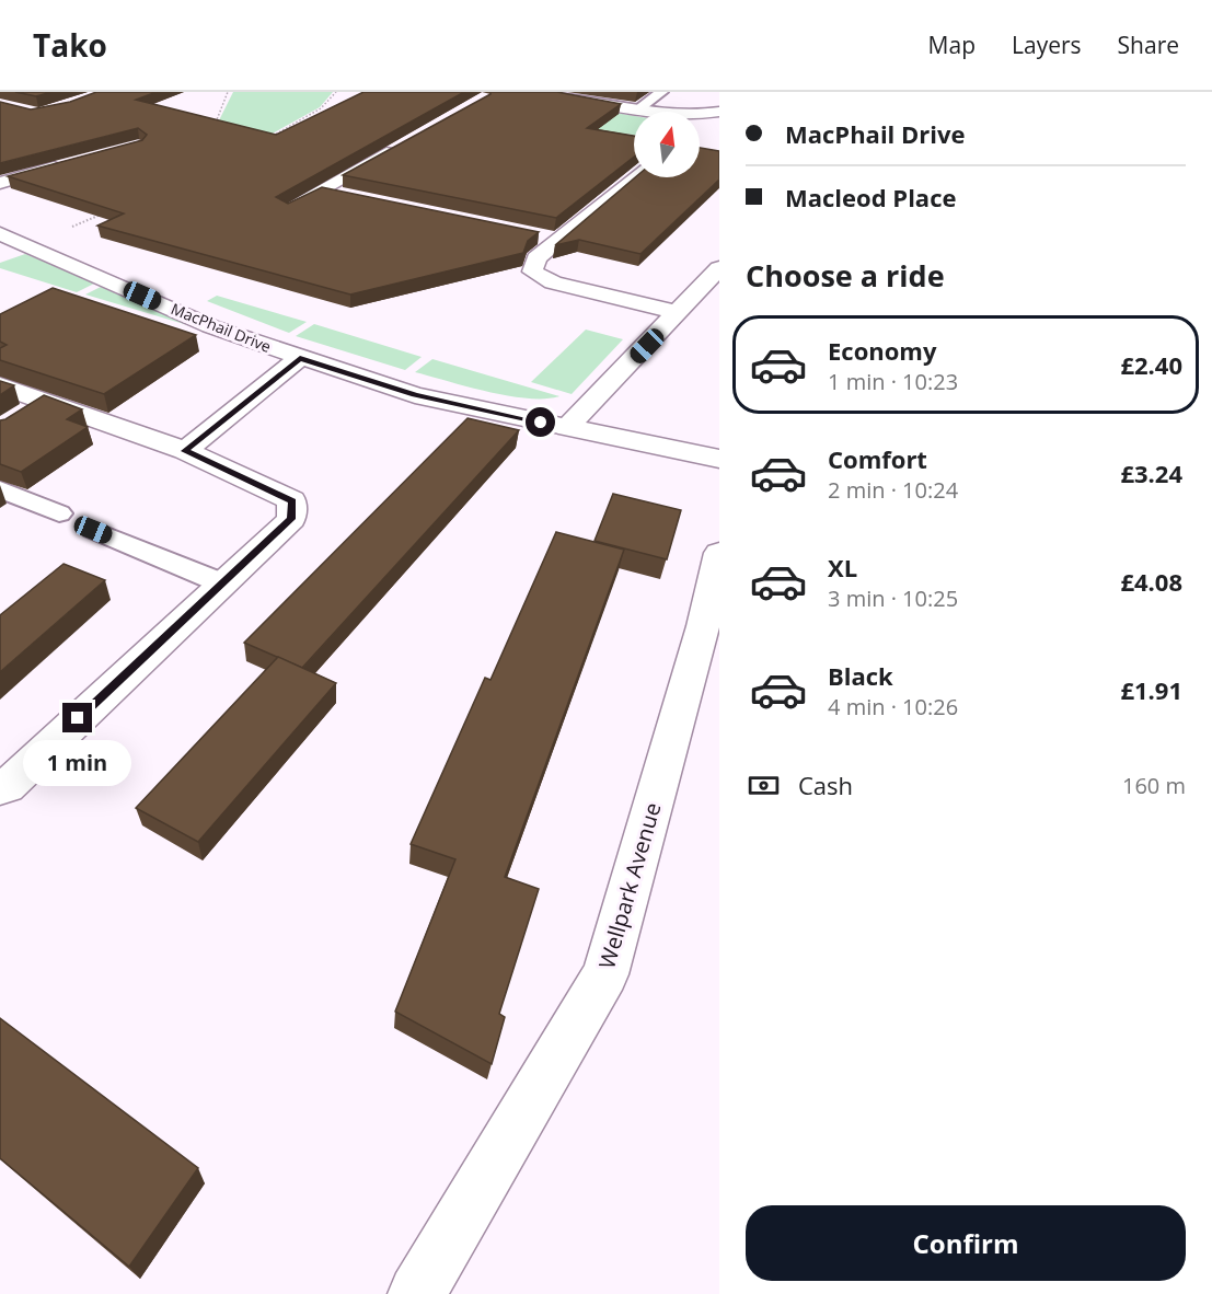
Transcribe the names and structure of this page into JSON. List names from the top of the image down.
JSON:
{
  "streets": {
    "street": ["MacPhail Drive", "Wellpark Avenue"]
  },
  "north": "top",
  "page": {
    "header": "Tako",
    "nav": ["Map", "Layers", "Share"],
    "banner": ["MacPhail Drive", "Macleod Place"],
    "heading": "Choose a ride",
    "list": [
      {
        "name": "Economy",
        "note": "1 min · 10:23",
        "value": "£2.40"
      },
      {
        "name": "Comfort",
        "note": "2 min · 10:24",
        "value": "£3.24"
      },
      {
        "name": "XL",
        "note": "3 min · 10:25",
        "value": "£4.08"
      },
      {
        "name": "Black",
        "note": "4 min · 10:26",
        "value": "£1.91"
      }
    ],
    "bubble": "1 min",
    "pay": ["Cash", "160 m"],
    "buttons": "Confirm"
  }
}
